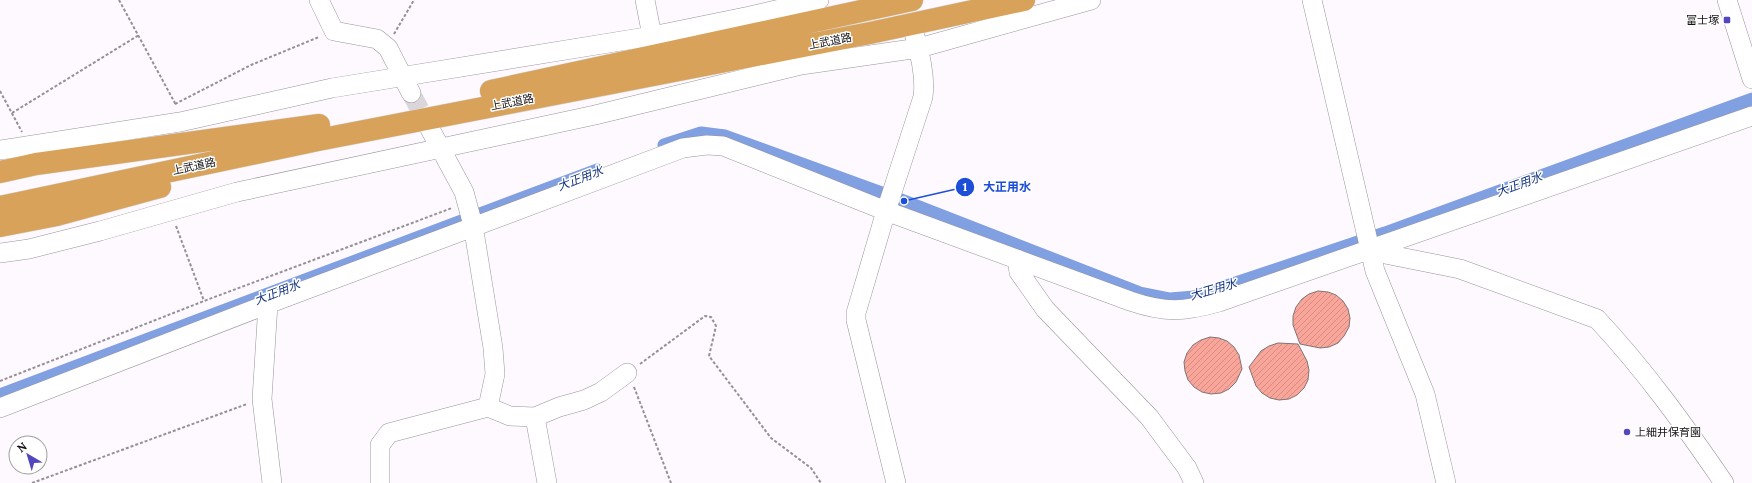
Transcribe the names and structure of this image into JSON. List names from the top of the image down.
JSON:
{
  "streets": {
    "highway": ["上武道路"]
  },
  "water": ["大正用水"],
  "places": {
    "transit": ["富士塚"],
    "other": ["大正用水", "上細井保育園"]
  },
  "north": "top left"
}
